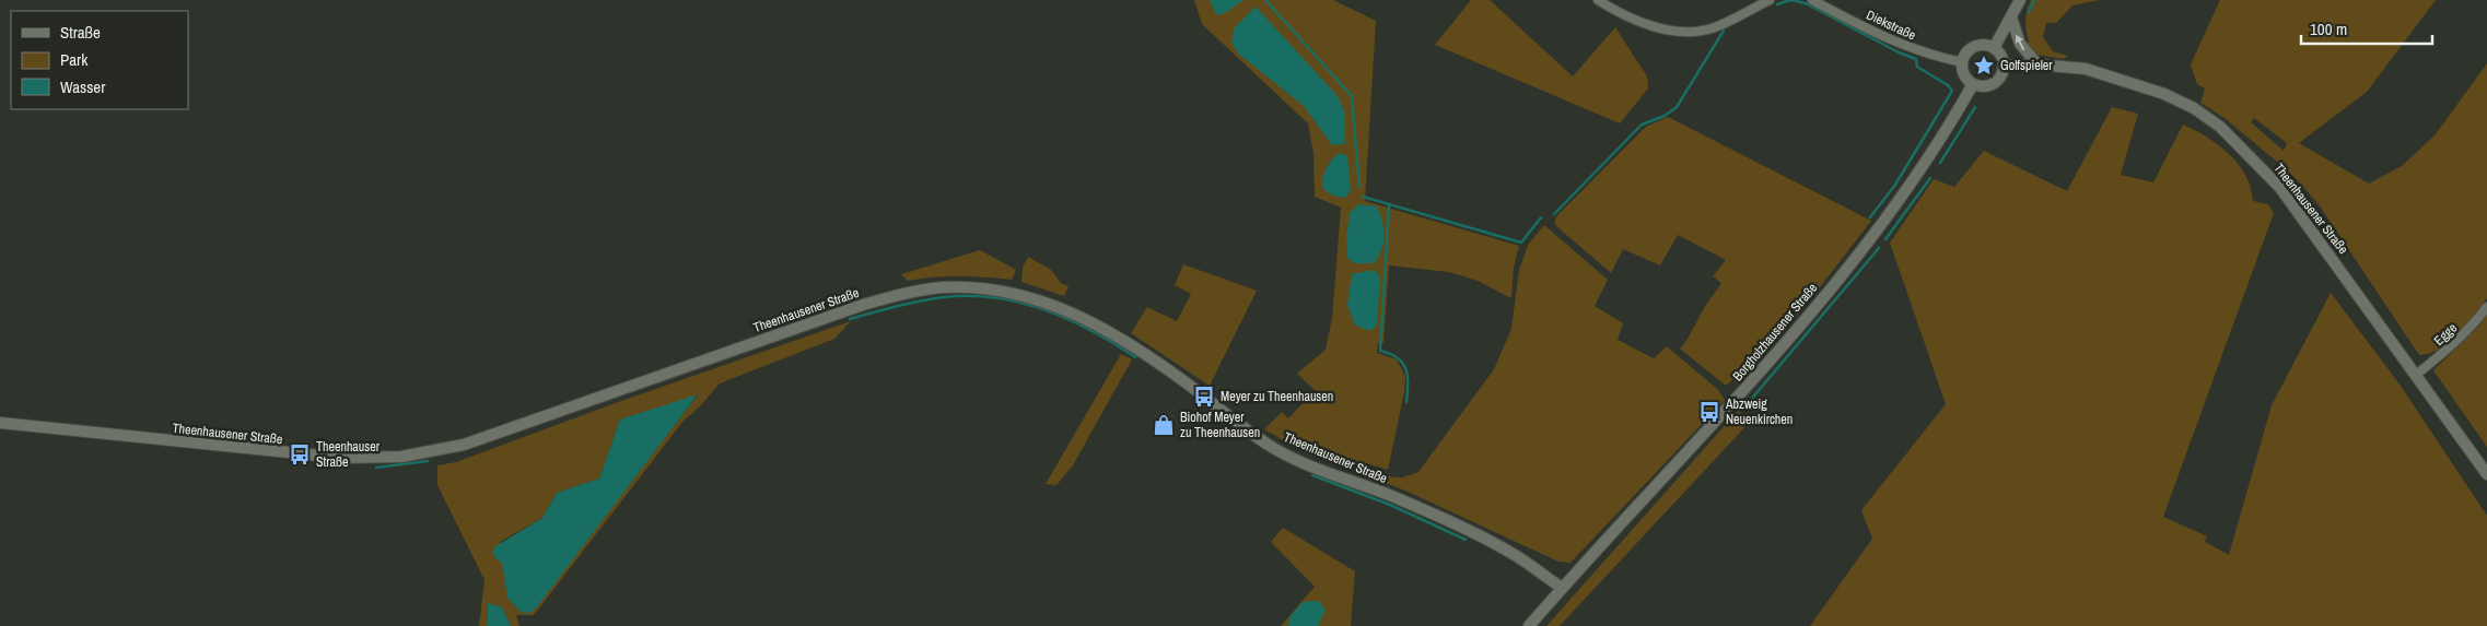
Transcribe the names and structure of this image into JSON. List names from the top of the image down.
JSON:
{
  "streets": {
    "street": [
      "Diekstraße",
      "Theenhausener Straße",
      "Borgholzhausener Straße",
      "Egge"
    ]
  },
  "crossings": [
    ["Diekstraße", "Theenhausener Straße"],
    ["Diekstraße", "Borgholzhausener Straße"],
    ["Theenhausener Straße", "Borgholzhausener Straße"],
    ["Theenhausener Straße", "Egge"]
  ],
  "places": {
    "place": ["Golfspieler"],
    "bus stop": ["Meyer zu Theenhausen", "Abzweig Neuenkirchen", "Theenhauser Straße"],
    "shop": ["Biohof Meyer zu Theenhausen"]
  },
  "legend": ["Straße", "Park", "Wasser"],
  "scale_bar": "100 m"
}
